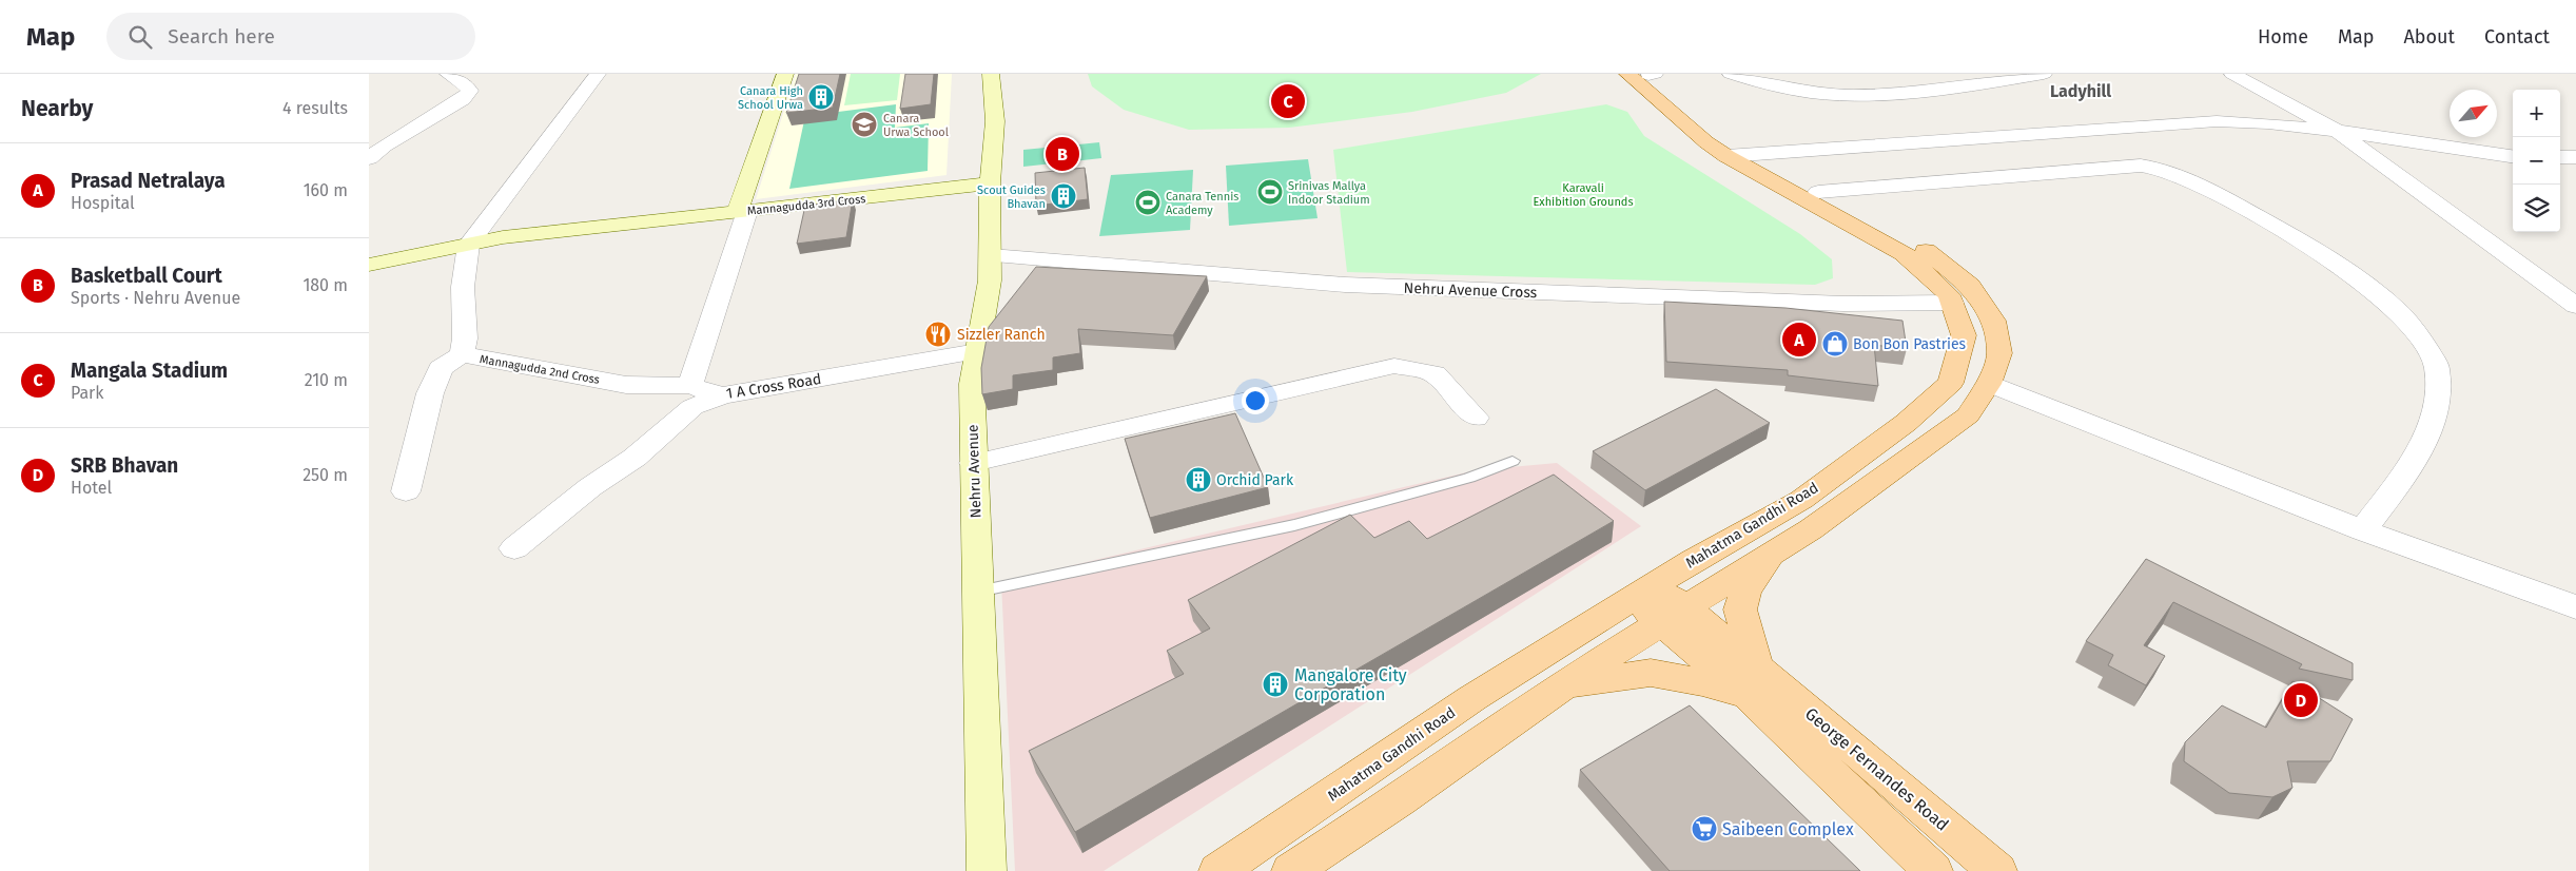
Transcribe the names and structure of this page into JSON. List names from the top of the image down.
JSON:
{
  "streets": {
    "main road": ["Mahatma Gandhi Road", "George Fernandes Road"],
    "street": [
      "Mannagudda 3rd Cross",
      "Nehru Avenue Cross",
      "Mannagudda 2nd Cross",
      "1 A Cross Road",
      "Nehru Avenue"
    ]
  },
  "crossings": [
    ["Mannagudda 3rd Cross", "Nehru Avenue"],
    ["Nehru Avenue Cross", "Nehru Avenue"],
    ["Nehru Avenue Cross", "Mahatma Gandhi Road"],
    ["Mannagudda 2nd Cross", "1 A Cross Road"],
    ["1 A Cross Road", "Nehru Avenue"]
  ],
  "districts": ["Ladyhill"],
  "parks": ["Karavali Exhibition Grounds"],
  "places": {
    "building": [
      "Canara High School Urwa",
      "Scout Guides Bhavan",
      "Orchid Park",
      "Mangalore City Corporation"
    ],
    "school or university": ["Canara Urwa School"],
    "sports": ["Srinivas Mallya Indoor Stadium", "Canara Tennis Academy"],
    "restaurant": ["Sizzler Ranch"],
    "shop": ["Bon Bon Pastries"],
    "supermarket": ["Saibeen Complex"]
  },
  "north": "top right",
  "page": {
    "header": "Map",
    "search": "Search here",
    "nav": [
      "Home",
      "Map",
      "About",
      "Contact"
    ],
    "heading": ["Nearby", "4 results"],
    "pins": [
      "C",
      "B",
      "A",
      "D"
    ],
    "map_buttons": ["+", "−"],
    "list": [
      {
        "mark": "A",
        "name": "Prasad Netralaya",
        "note": "Hospital",
        "value": "160 m"
      },
      {
        "mark": "B",
        "name": "Basketball Court",
        "note": "Sports · Nehru Avenue",
        "value": "180 m"
      },
      {
        "mark": "C",
        "name": "Mangala Stadium",
        "note": "Park",
        "value": "210 m"
      },
      {
        "mark": "D",
        "name": "SRB Bhavan",
        "note": "Hotel",
        "value": "250 m"
      }
    ]
  }
}
